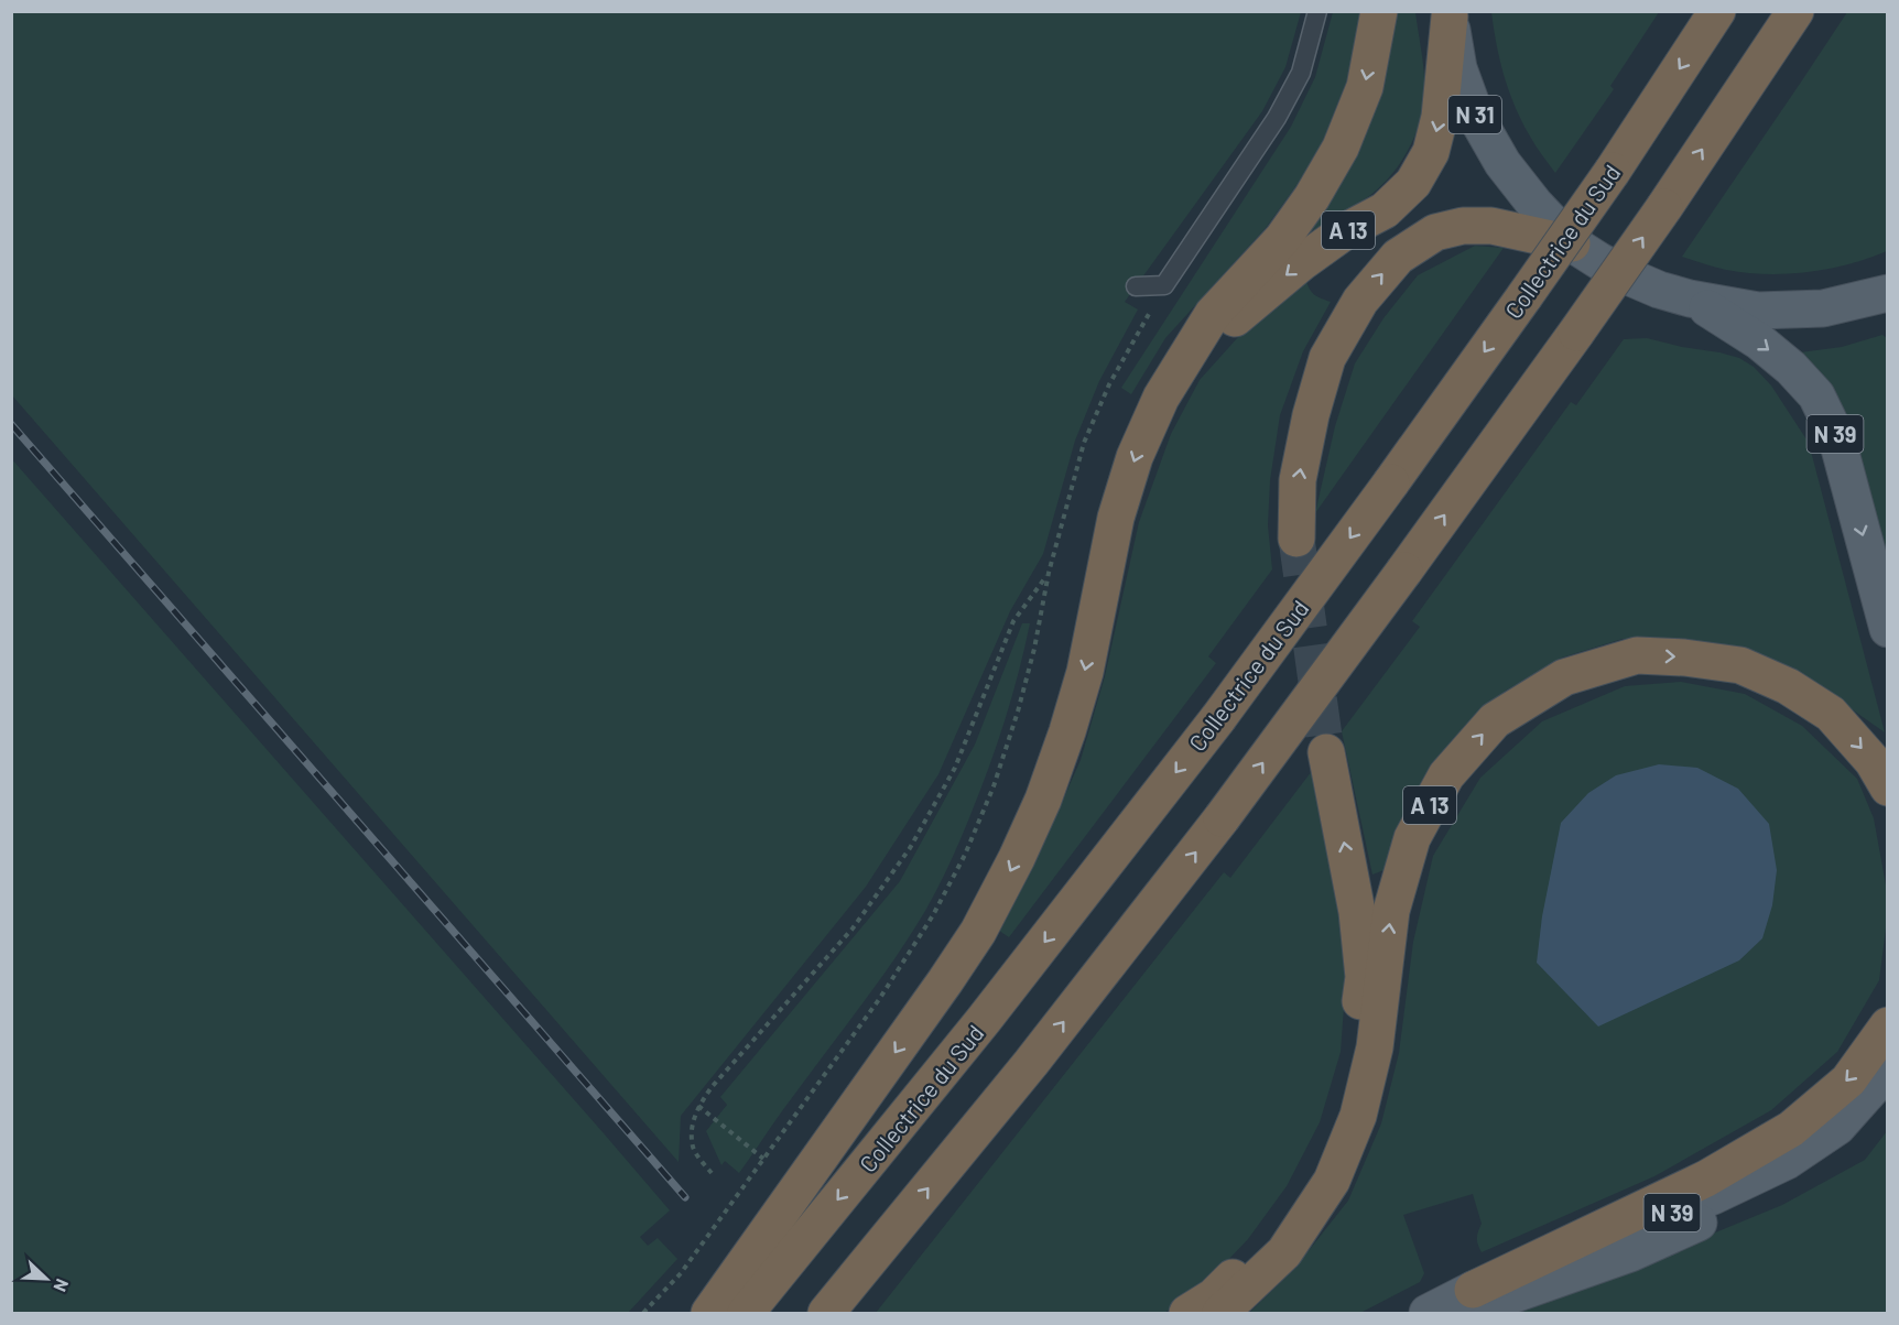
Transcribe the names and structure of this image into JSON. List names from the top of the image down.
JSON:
{
  "streets": {
    "highway": ["A 13", "Collectrice du Sud"],
    "main road": ["N 31", "N 39"]
  },
  "crossings": [
    ["N 31", "A 13"],
    ["N 31", "N 39"]
  ],
  "north": "bottom right"
}
